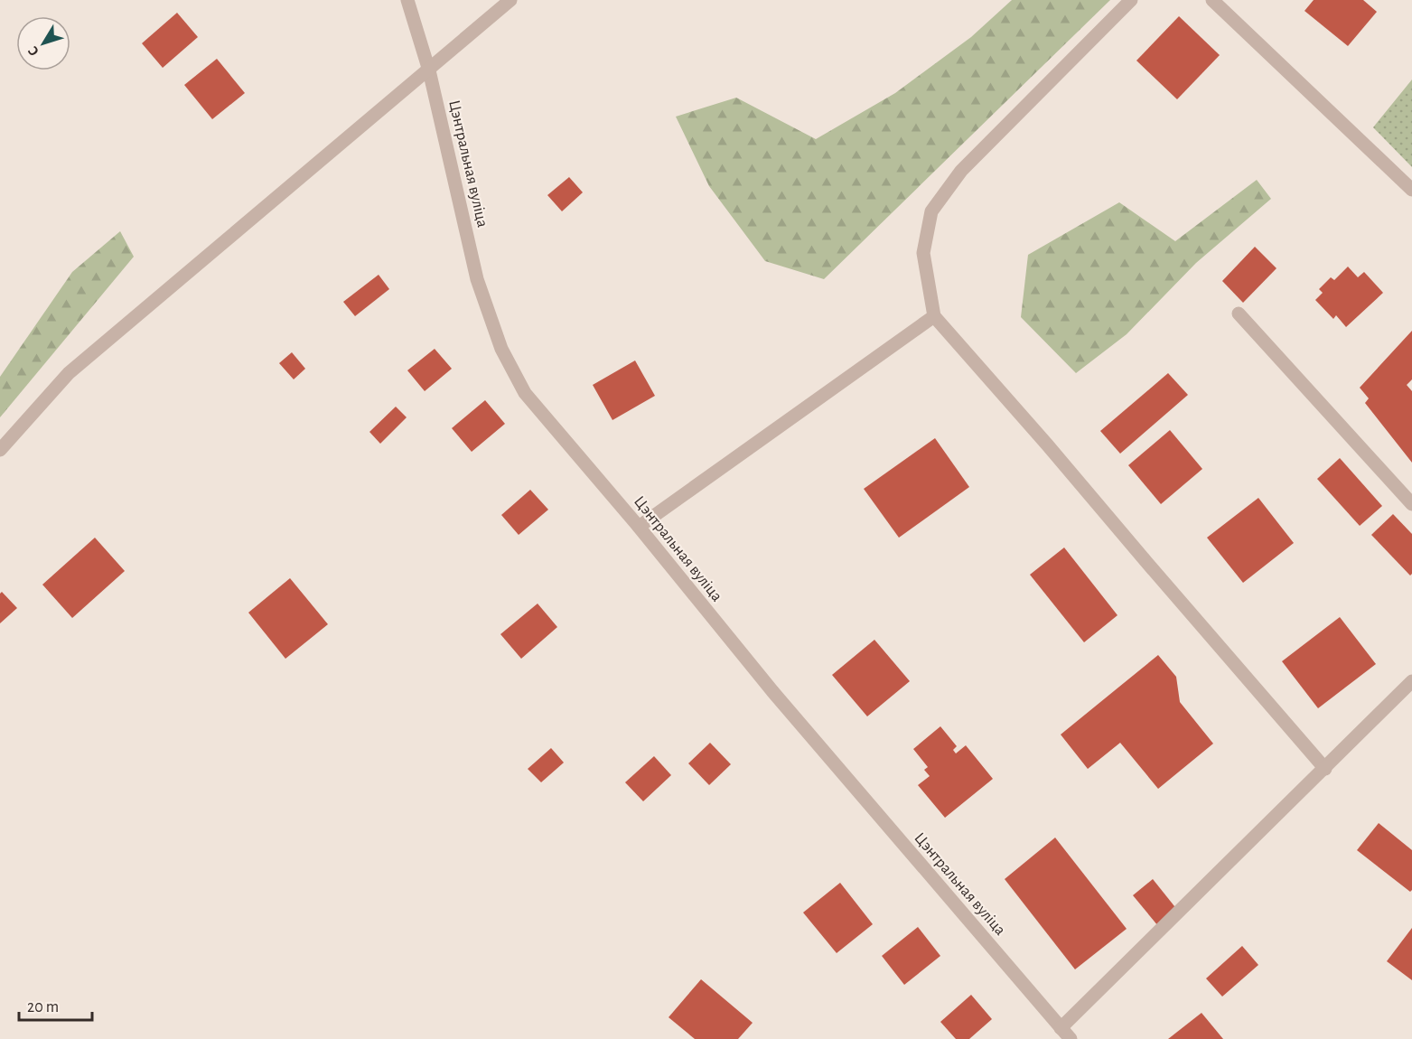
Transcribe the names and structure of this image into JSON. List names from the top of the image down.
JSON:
{
  "streets": {
    "street": ["Цэнтральная вуліца"]
  },
  "scale_bar": "20 m",
  "north": "bottom left"
}
